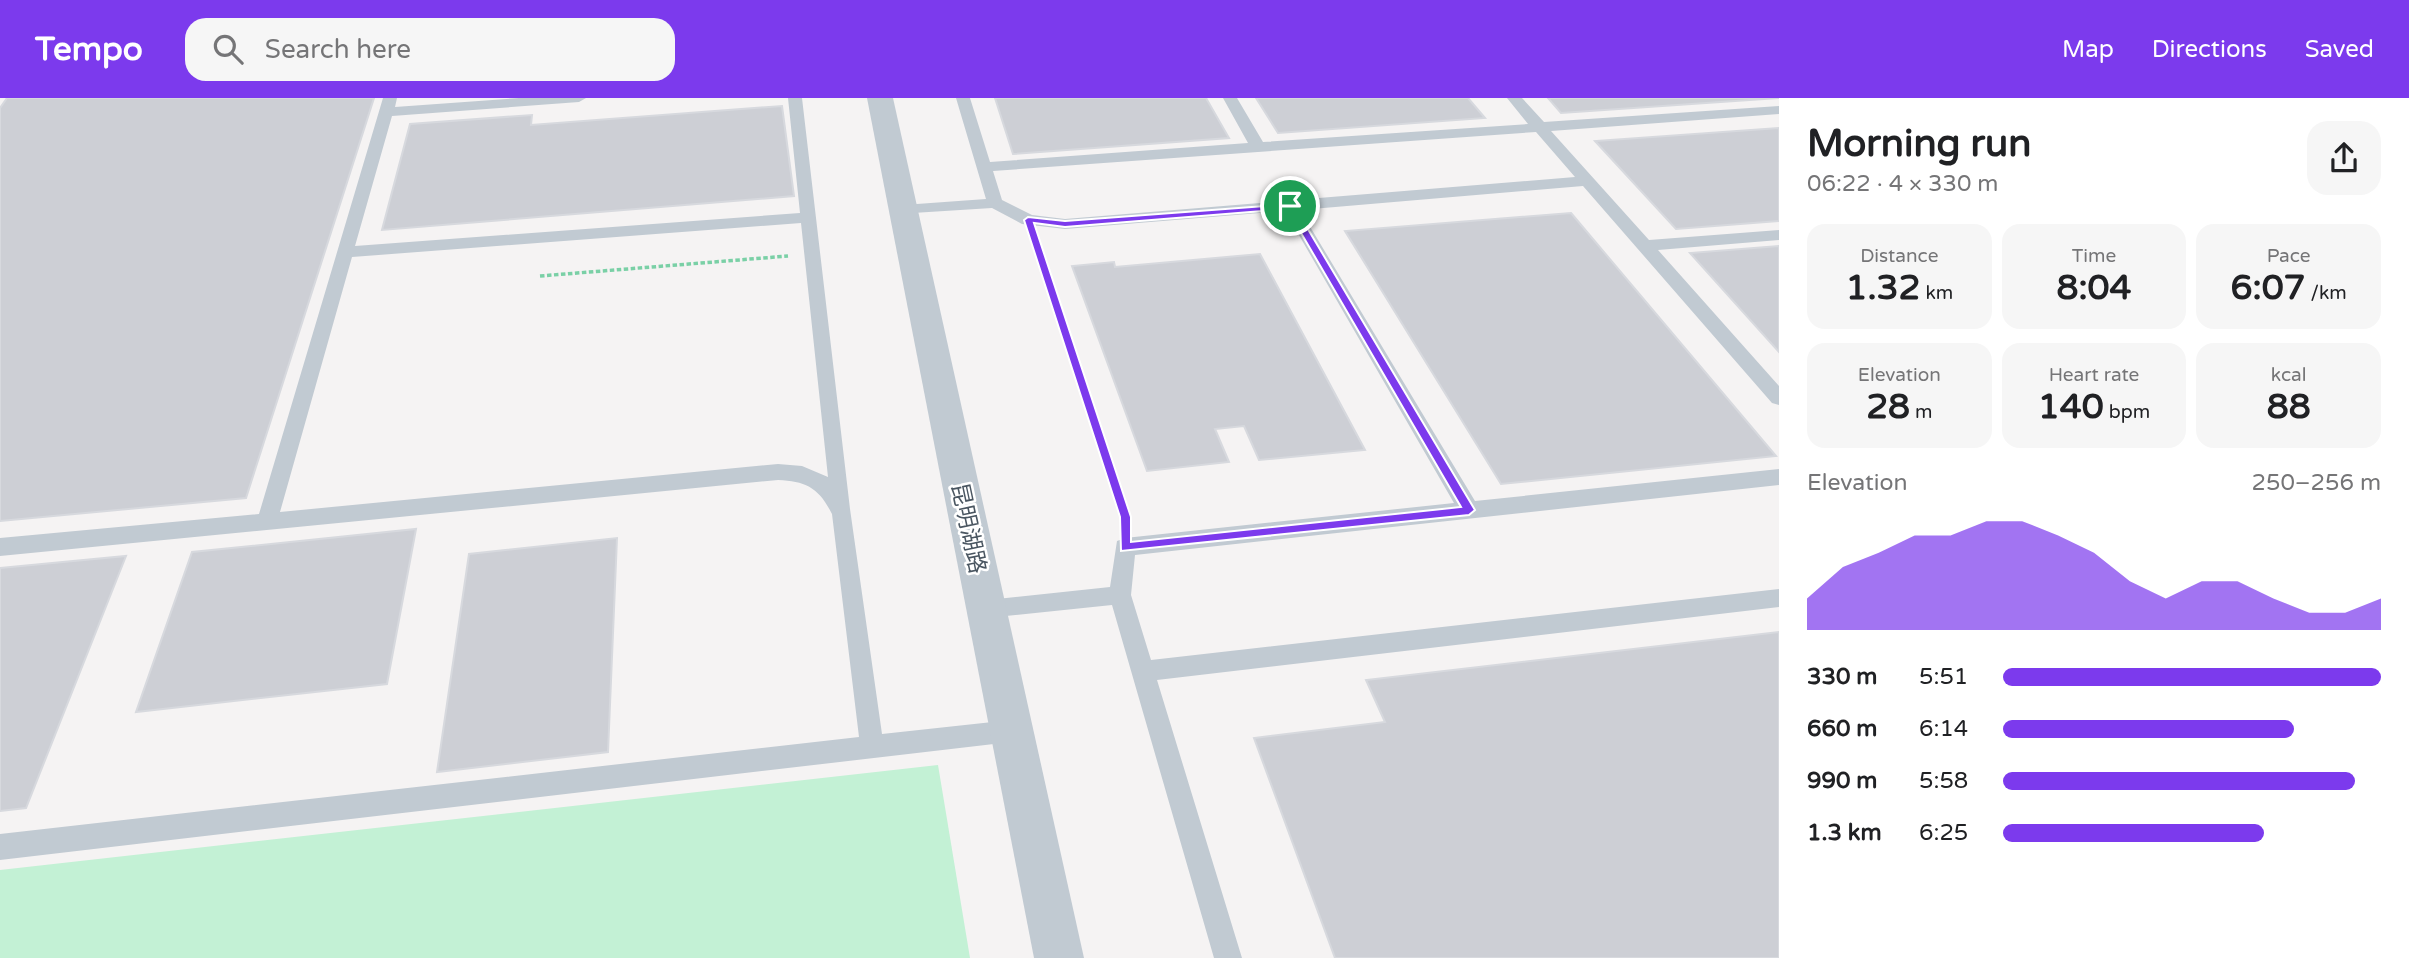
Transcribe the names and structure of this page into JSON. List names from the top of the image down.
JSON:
{
  "streets": {
    "street": ["昆明湖路"]
  },
  "page": {
    "header": "Tempo",
    "search": "Search here",
    "nav": ["Map", "Directions", "Saved"],
    "heading": ["Morning run", "06:22 · 4 × 330 m"],
    "stats": [
      ["Distance", "1.32 km"],
      ["Time", "8:04"],
      ["Pace", "6:07 /km"],
      ["Elevation", "28 m"],
      ["Heart rate", "140 bpm"],
      ["kcal", "88"]
    ],
    "chart": ["Elevation", "250–256 m"],
    "list": [
      {
        "name": "330 m",
        "note": "5:51"
      },
      {
        "name": "660 m",
        "note": "6:14"
      },
      {
        "name": "990 m",
        "note": "5:58"
      },
      {
        "name": "1.3 km",
        "note": "6:25"
      }
    ]
  }
}
